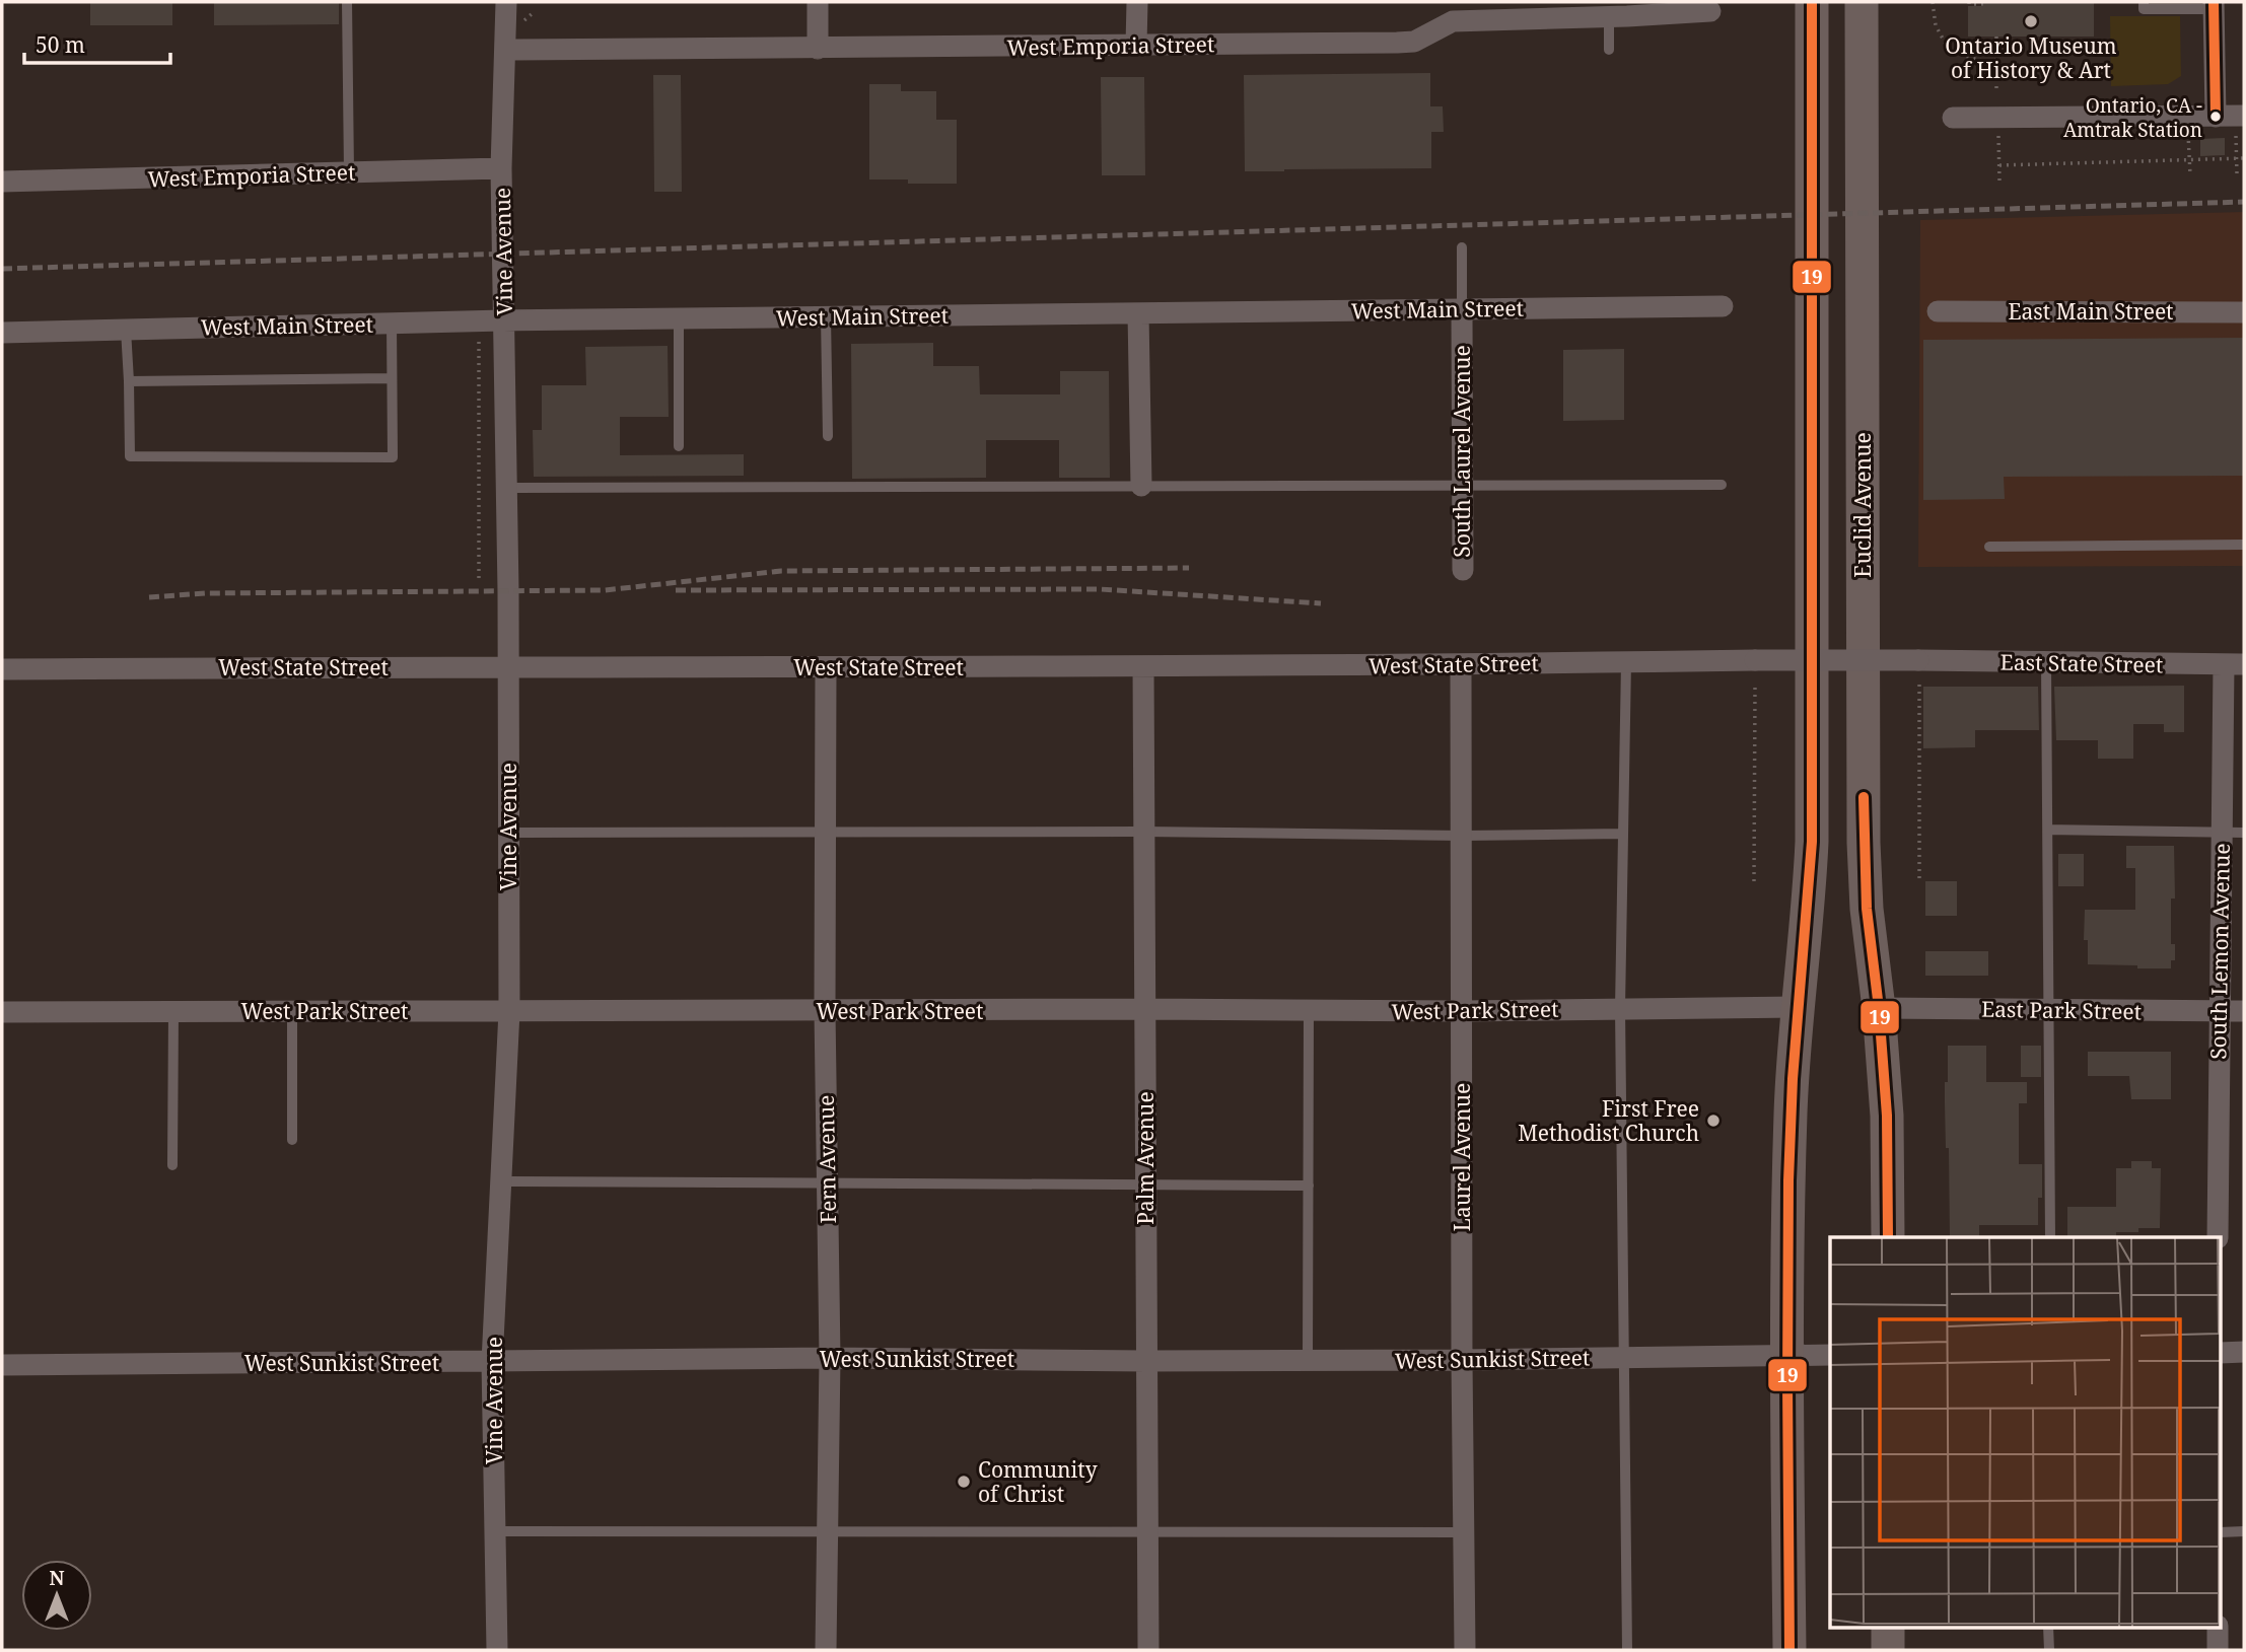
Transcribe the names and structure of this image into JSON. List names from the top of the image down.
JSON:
{
  "streets": {
    "main road": ["Euclid Avenue"],
    "street": [
      "West Emporia Street",
      "Vine Avenue",
      "West Main Street",
      "East Main Street",
      "South Laurel Avenue",
      "East State Street",
      "West State Street",
      "South Lemon Avenue",
      "West Park Street",
      "East Park Street",
      "Laurel Avenue",
      "Palm Avenue",
      "Fern Avenue",
      "West Sunkist Street"
    ]
  },
  "crossings": [
    ["West Emporia Street", "Vine Avenue"],
    ["Vine Avenue", "West Main Street"],
    ["Vine Avenue", "West State Street"],
    ["Vine Avenue", "West Park Street"],
    ["Vine Avenue", "West Sunkist Street"],
    ["West Main Street", "South Laurel Avenue"],
    ["Euclid Avenue", "East Park Street"],
    ["East State Street", "West State Street"],
    ["East State Street", "South Lemon Avenue"],
    ["West State Street", "Laurel Avenue"],
    ["West State Street", "Palm Avenue"],
    ["West State Street", "Fern Avenue"],
    ["South Lemon Avenue", "East Park Street"],
    ["West Park Street", "Laurel Avenue"],
    ["West Park Street", "Palm Avenue"],
    ["West Park Street", "Fern Avenue"],
    ["Laurel Avenue", "West Sunkist Street"],
    ["Palm Avenue", "West Sunkist Street"],
    ["Fern Avenue", "West Sunkist Street"]
  ],
  "places": [
    "Ontario Museum of History & Art",
    "Ontario, CA - Amtrak Station",
    "First Free Methodist Church",
    "Community of Christ"
  ],
  "lines": ["transit line 19"],
  "scale_bar": "50 m",
  "north": "top"
}
